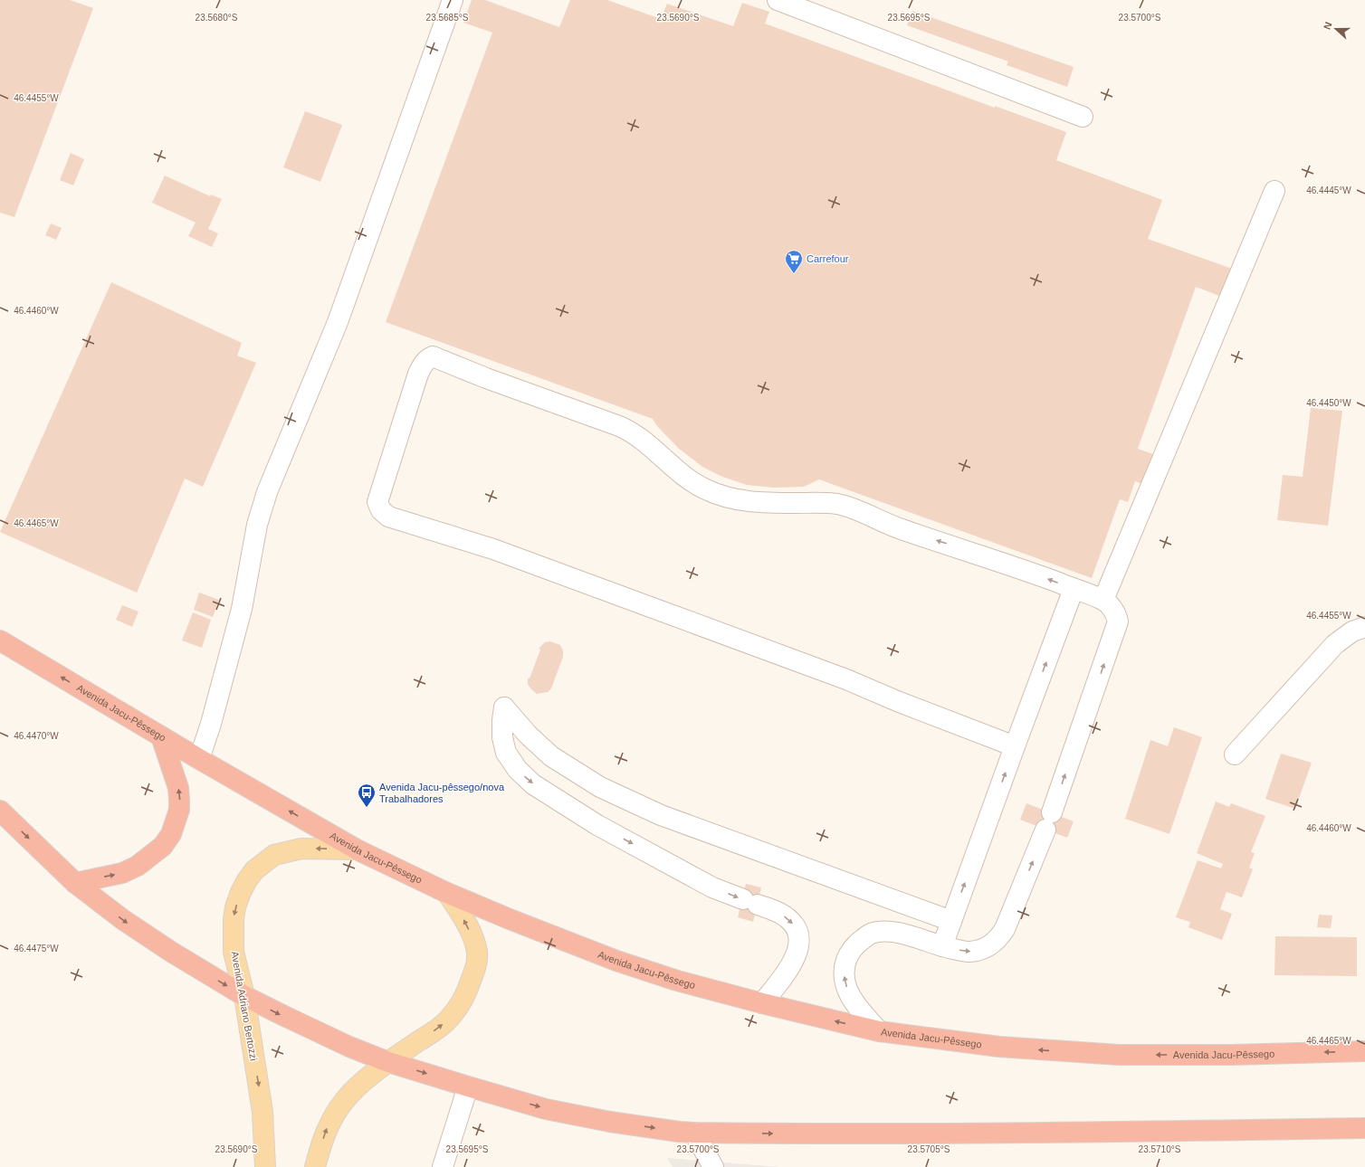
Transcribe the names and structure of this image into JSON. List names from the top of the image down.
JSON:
{
  "streets": {
    "highway": ["Avenida Jacu-Pêssego"],
    "main road": ["Avenida Adriano Bertozzi"]
  },
  "crossings": [
    ["Avenida Jacu-Pêssego", "Avenida Adriano Bertozzi"]
  ],
  "places": {
    "supermarket": ["Carrefour"],
    "bus stop": ["Avenida Jacu-pêssego/nova Trabalhadores"]
  },
  "north": "left",
  "coordinates": [
    "23.5680°S",
    "23.5685°S",
    "23.5690°S",
    "23.5695°S",
    "23.5700°S",
    "46.4455°W",
    "46.4445°W",
    "46.4460°W",
    "46.4450°W",
    "46.4465°W",
    "46.4470°W",
    "46.4475°W",
    "23.5705°S",
    "23.5710°S"
  ]
}
